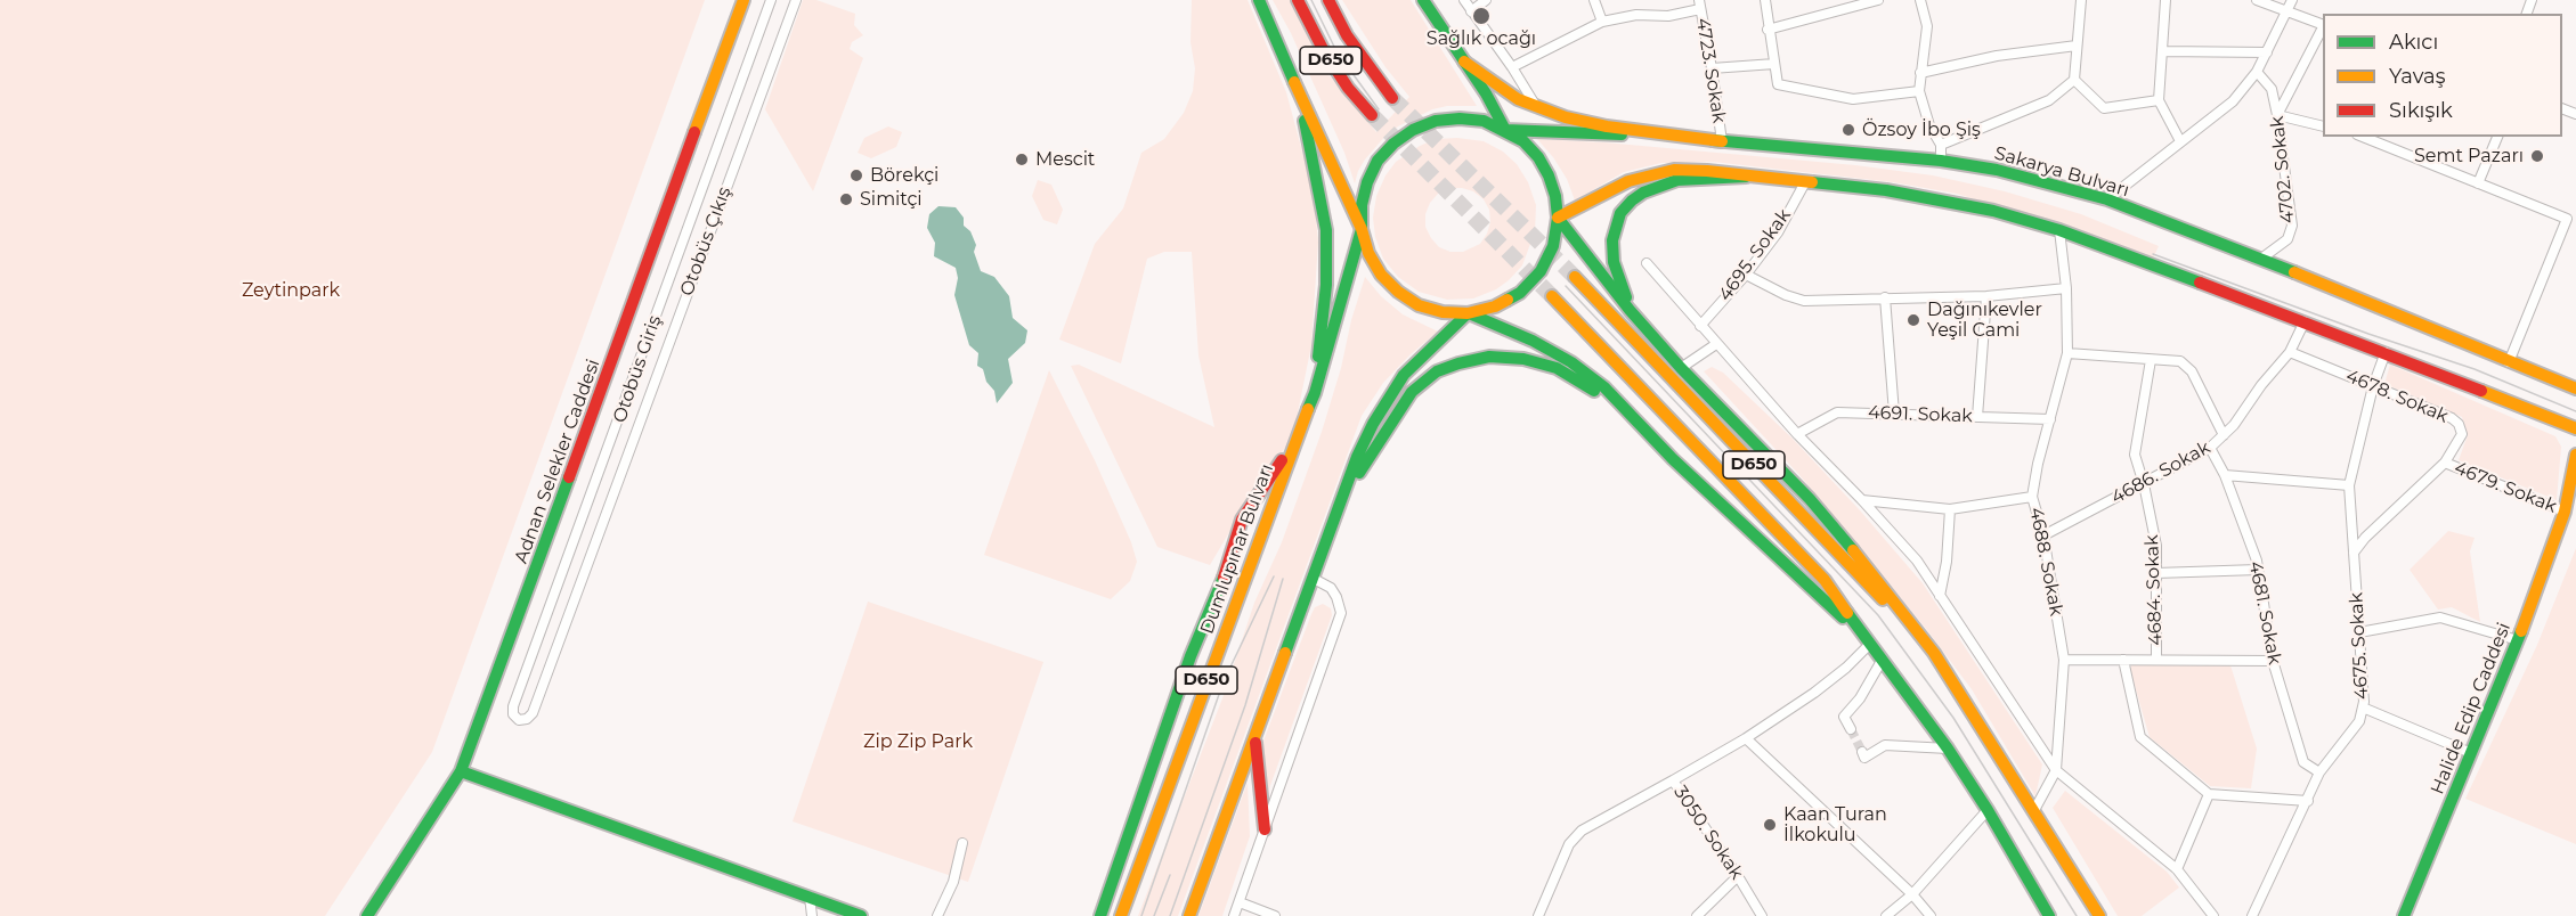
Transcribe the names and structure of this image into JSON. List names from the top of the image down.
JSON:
{
  "streets": {
    "main road": [
      "D650",
      "Sakarya Bulvarı",
      "Adnan Selekler Caddesi",
      "Dumlupınar Bulvarı",
      "Halide Edip Caddesi"
    ],
    "street": [
      "4723. Sokak",
      "4702. Sokak",
      "Otobüs Çıkış",
      "4695. Sokak",
      "Otobüs Giriş",
      "4678. Sokak",
      "4691. Sokak",
      "4686. Sokak",
      "4679. Sokak",
      "4688. Sokak",
      "4684. Sokak",
      "4681. Sokak",
      "4675. Sokak",
      "3050. Sokak"
    ]
  },
  "crossings": [
    ["D650", "4688. Sokak"],
    ["4723. Sokak", "Sakarya Bulvarı"],
    ["4702. Sokak", "Sakarya Bulvarı"],
    ["Sakarya Bulvarı", "Dumlupınar Bulvarı"],
    ["Otobüs Çıkış", "Otobüs Giriş"],
    ["4678. Sokak", "4686. Sokak"],
    ["4678. Sokak", "4679. Sokak"],
    ["4678. Sokak", "4675. Sokak"],
    ["4691. Sokak", "4688. Sokak"],
    ["4686. Sokak", "4688. Sokak"],
    ["4686. Sokak", "4684. Sokak"],
    ["4686. Sokak", "4681. Sokak"],
    ["4679. Sokak", "Halide Edip Caddesi"],
    ["4681. Sokak", "4675. Sokak"]
  ],
  "parks": ["Zeytinpark", "Zip Zip Park"],
  "places": [
    "Sağlık ocağı",
    "Özsoy İbo Şiş",
    "Semt Pazarı",
    "Mescit",
    "Börekçi",
    "Simitçi",
    "Dağınıkevler Yeşil Cami",
    "Kaan Turan İlkokulu"
  ],
  "legend": ["Akıcı", "Yavaş", "Sıkışık"]
}
